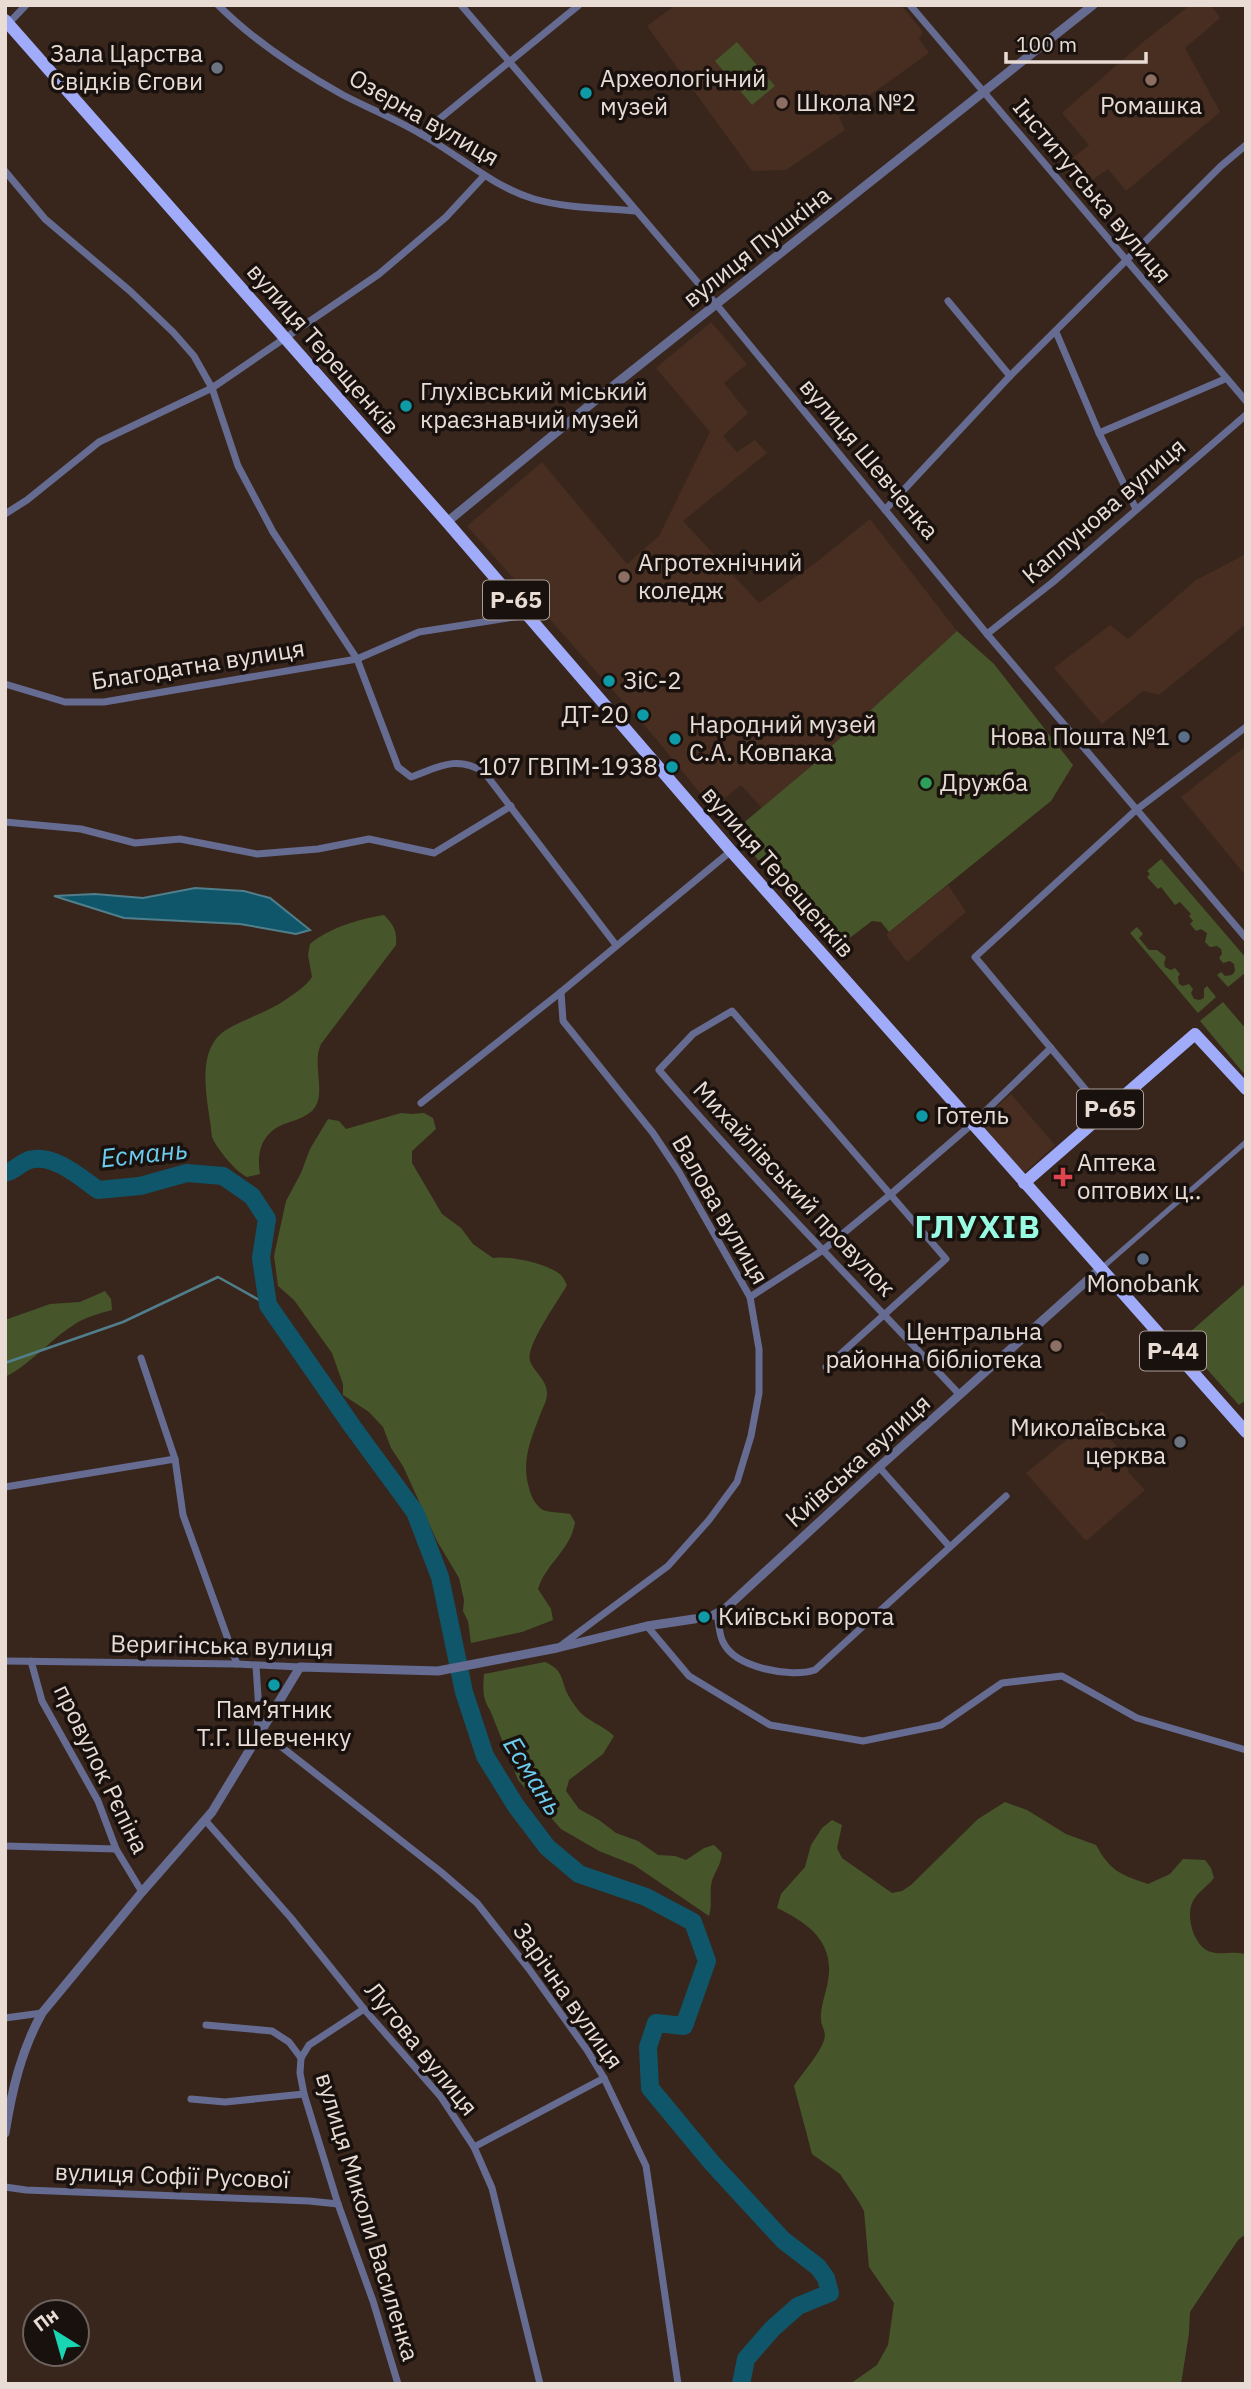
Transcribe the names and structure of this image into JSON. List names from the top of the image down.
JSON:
{
  "streets": {
    "main road": ["вулиця Терещенків", "Р-65", "Р-44"],
    "street": [
      "Озерна вулиця",
      "Інститутська вулиця",
      "вулиця Пушкіна",
      "вулиця Шевченка",
      "Каплунова вулиця",
      "Благодатна вулиця",
      "Михайлівський провулок",
      "Валова вулиця",
      "Київська вулиця",
      "Веригінська вулиця",
      "провулок Рєпіна",
      "Зарічна вулиця",
      "Лугова вулиця",
      "вулиця Софії Русової",
      "вулиця Миколи Василенка"
    ]
  },
  "crossings": [
    ["Озерна вулиця", "вулиця Шевченка"],
    ["Інститутська вулиця", "вулиця Пушкіна"],
    ["вулиця Пушкіна", "вулиця Терещенків"],
    ["вулиця Пушкіна", "вулиця Шевченка"],
    ["вулиця Терещенків", "Р-65"],
    ["вулиця Терещенків", "Благодатна вулиця"],
    ["вулиця Терещенків", "Київська вулиця"],
    ["вулиця Шевченка", "Каплунова вулиця"],
    ["Михайлівський провулок", "Київська вулиця"],
    ["Валова вулиця", "Веригінська вулиця"],
    ["Веригінська вулиця", "провулок Рєпіна"],
    ["Лугова вулиця", "вулиця Миколи Василенка"],
    ["вулиця Софії Русової", "вулиця Миколи Василенка"]
  ],
  "districts": ["ГЛУХІВ"],
  "water": ["Есмань"],
  "places": {
    "other": [
      "Зала Царства Свідків Єгови",
      "Ромашка",
      "Археологічний музей",
      "Школа №2",
      "Глухівський міський краєзнавчий музей",
      "Агротехнічний коледж",
      "ЗіС-2",
      "ДТ-20",
      "Нова Пошта №1",
      "Народний музей С.А. Ковпака",
      "107 ГВПМ-1938",
      "Дружба",
      "Готель",
      "Monobank",
      "Центральна районна бібліотека",
      "Миколаївська церква",
      "Київські ворота",
      "Пам’ятник Т.Г. Шевченку"
    ],
    "health": ["Аптека оптових ц‥"]
  },
  "scale_bar": "100 m",
  "north": "top left"
}
